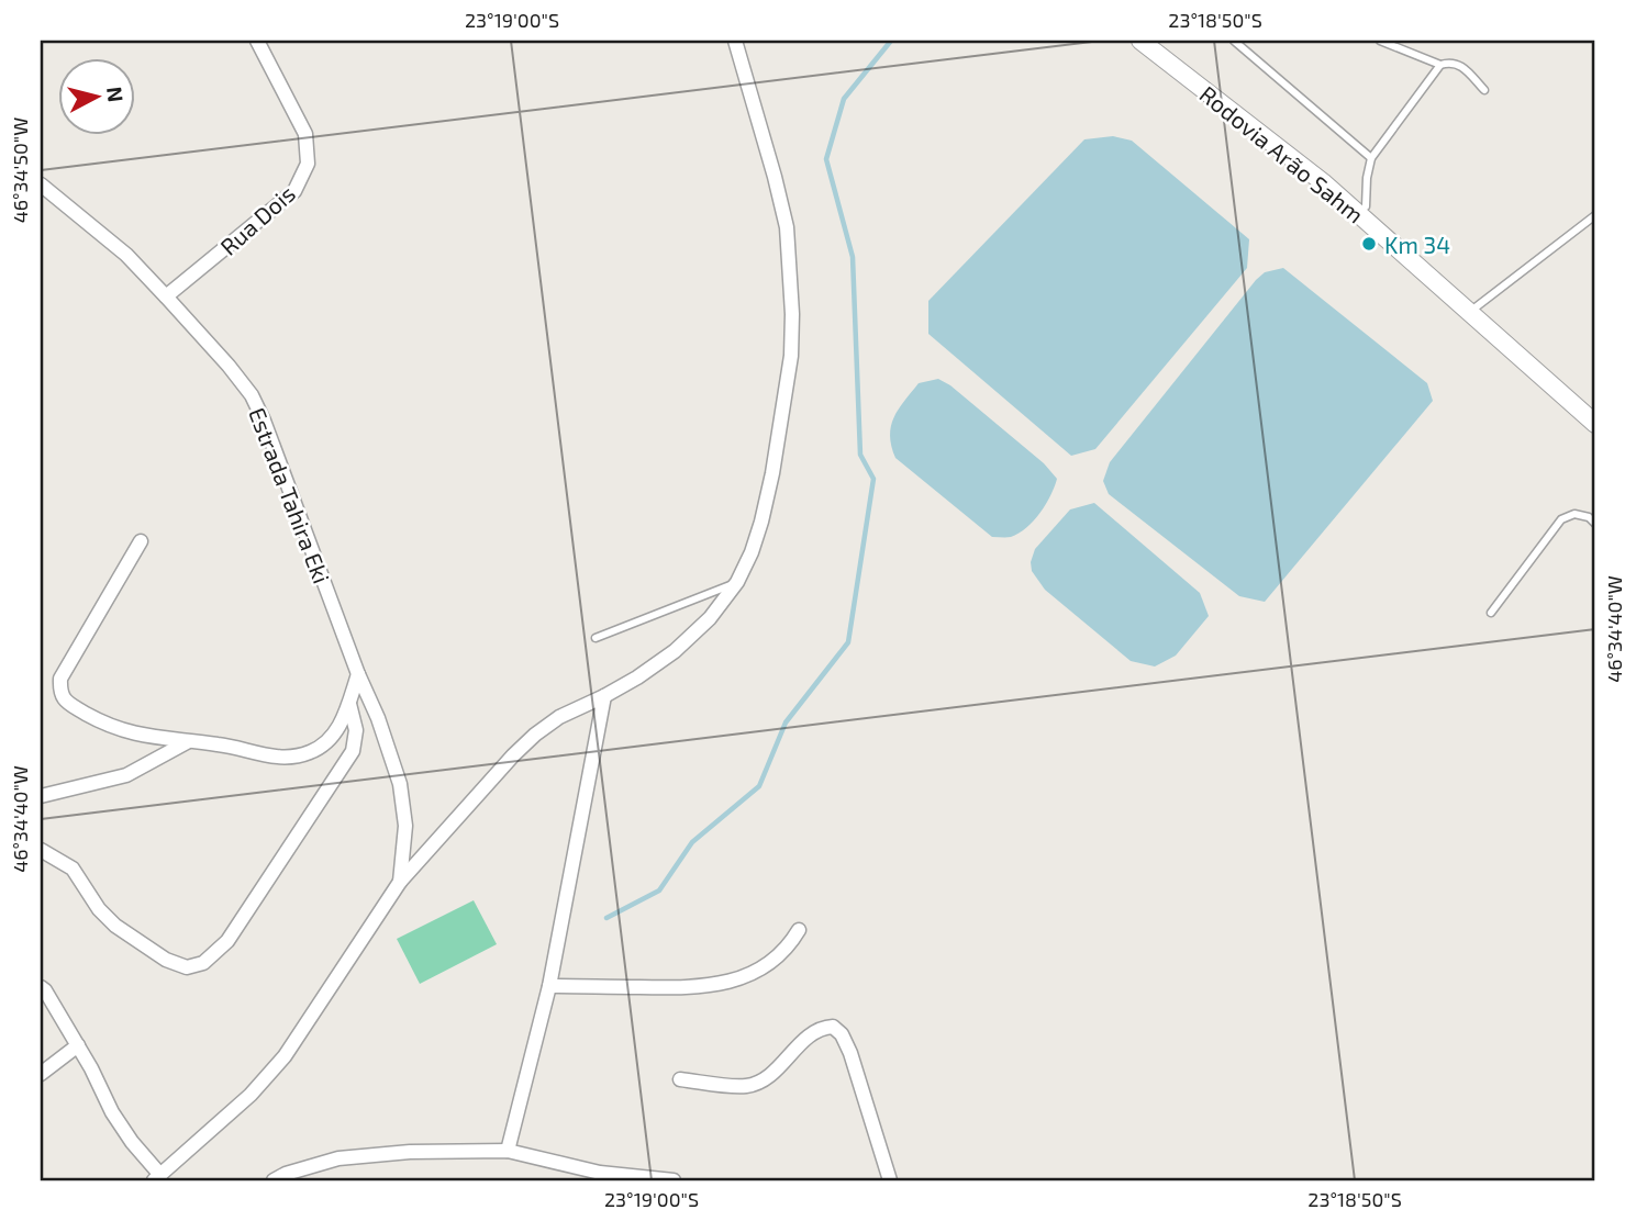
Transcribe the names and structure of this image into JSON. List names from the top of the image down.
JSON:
{
  "streets": {
    "street": ["Rodovia Arão Sahm", "Rua Dois", "Estrada Tahira Eki"]
  },
  "crossings": [
    ["Rua Dois", "Estrada Tahira Eki"]
  ],
  "places": ["Km 34"],
  "north": "right",
  "coordinates": [
    "23°19'00\"S",
    "23°18'50\"S",
    "46°34'50\"W",
    "46°34'40\"W"
  ]
}
